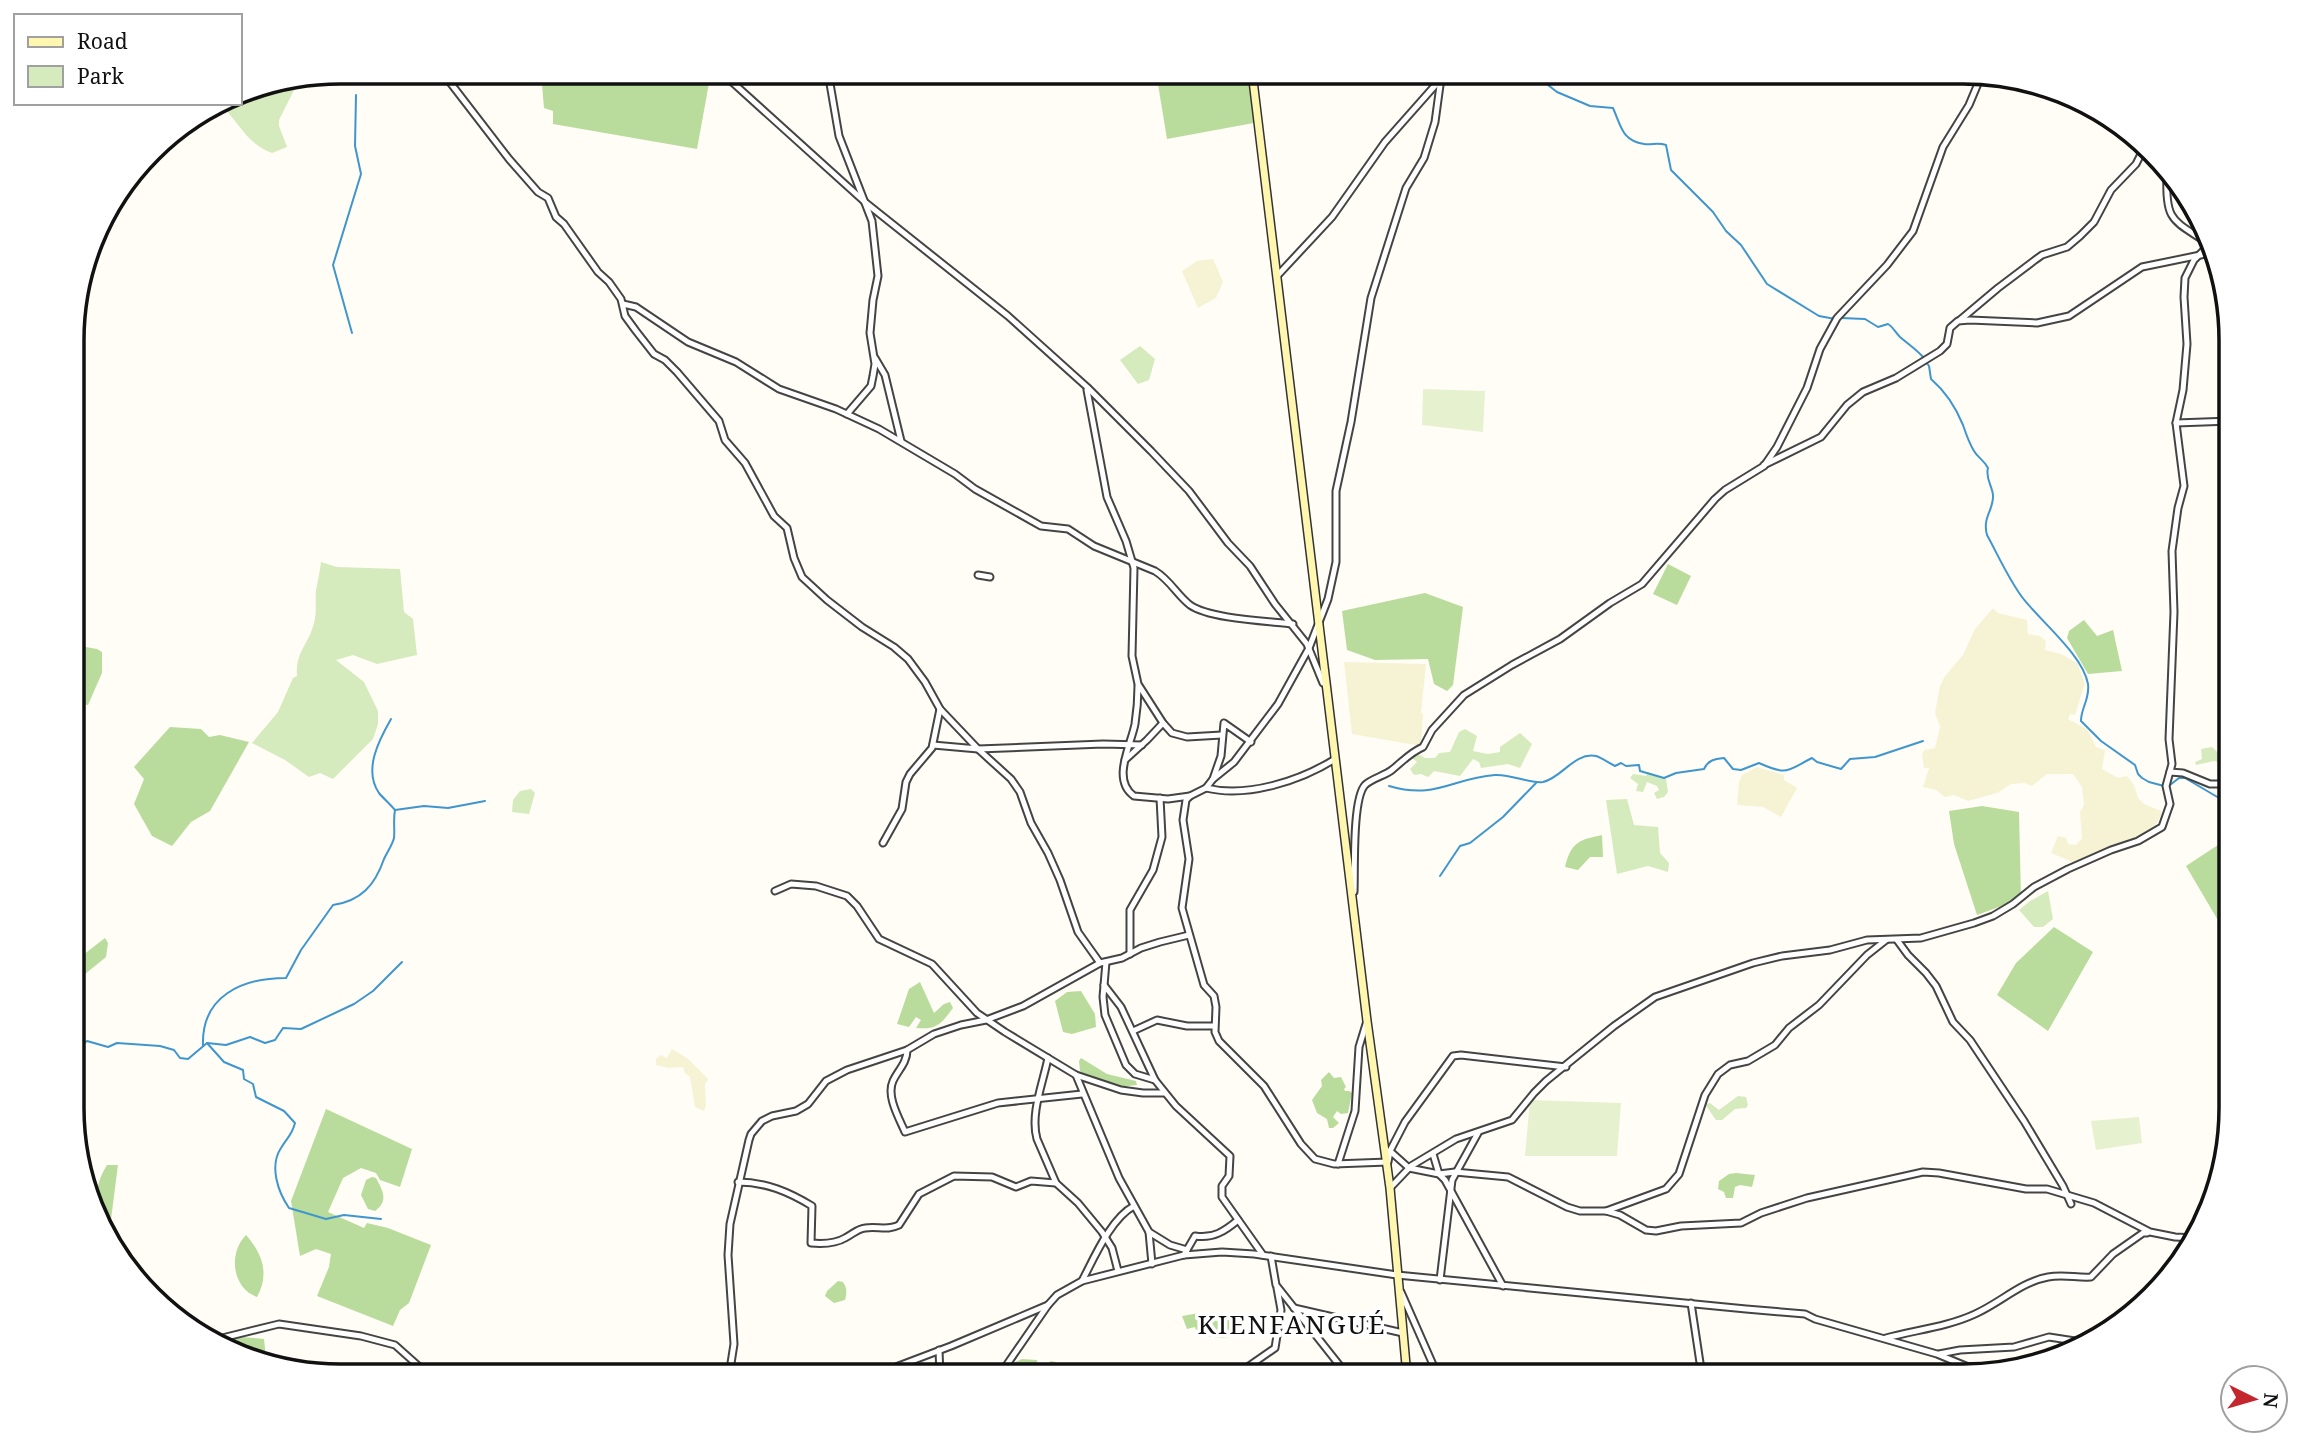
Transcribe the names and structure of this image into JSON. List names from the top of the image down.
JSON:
{
  "districts": ["KIENFANGUÉ"],
  "legend": ["Road", "Park"],
  "north": "right"
}
